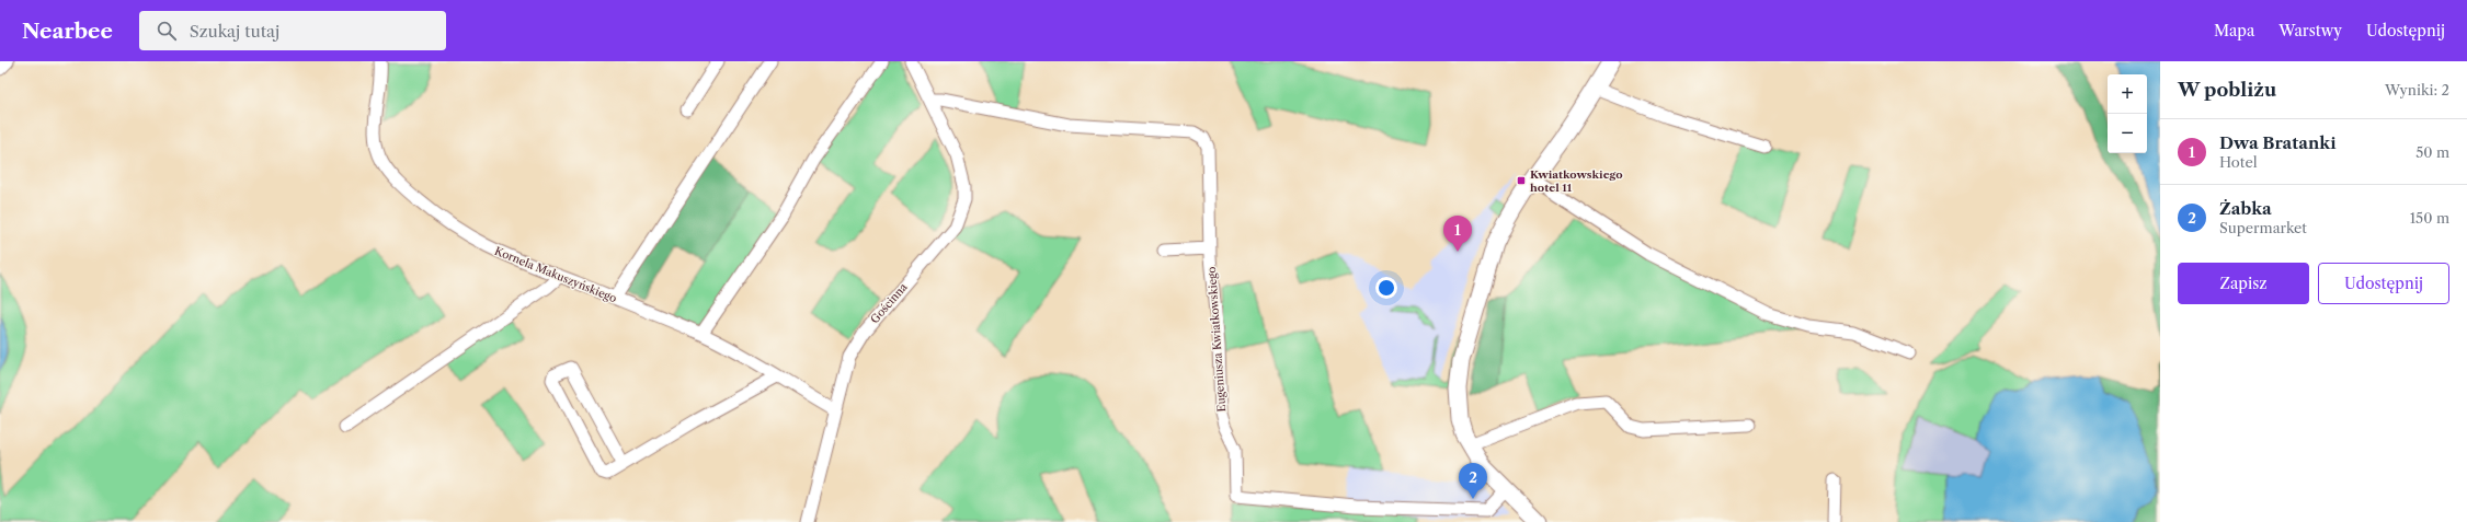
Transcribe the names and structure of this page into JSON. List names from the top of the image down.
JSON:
{
  "streets": {
    "street": ["Kornela Makuszyńskiego", "Gościnna", "Eugeniusza Kwiatkowskiego"]
  },
  "crossings": [
    ["Kornela Makuszyńskiego", "Gościnna"],
    ["Gościnna", "Eugeniusza Kwiatkowskiego"]
  ],
  "places": {
    "transit": ["Kwiatkowskiego hotel 11"]
  },
  "page": {
    "header": "Nearbee",
    "search": "Szukaj tutaj",
    "nav": ["Mapa", "Warstwy", "Udostępnij"],
    "heading": ["W pobliżu", "Wyniki: 2"],
    "map_buttons": ["+", "−"],
    "list": [
      {
        "mark": "1",
        "name": "Dwa Bratanki",
        "note": "Hotel",
        "value": "50 m"
      },
      {
        "mark": "2",
        "name": "Żabka",
        "note": "Supermarket",
        "value": "150 m"
      }
    ],
    "pins": ["1", "2"],
    "buttons": ["Zapisz", "Udostępnij"]
  }
}
